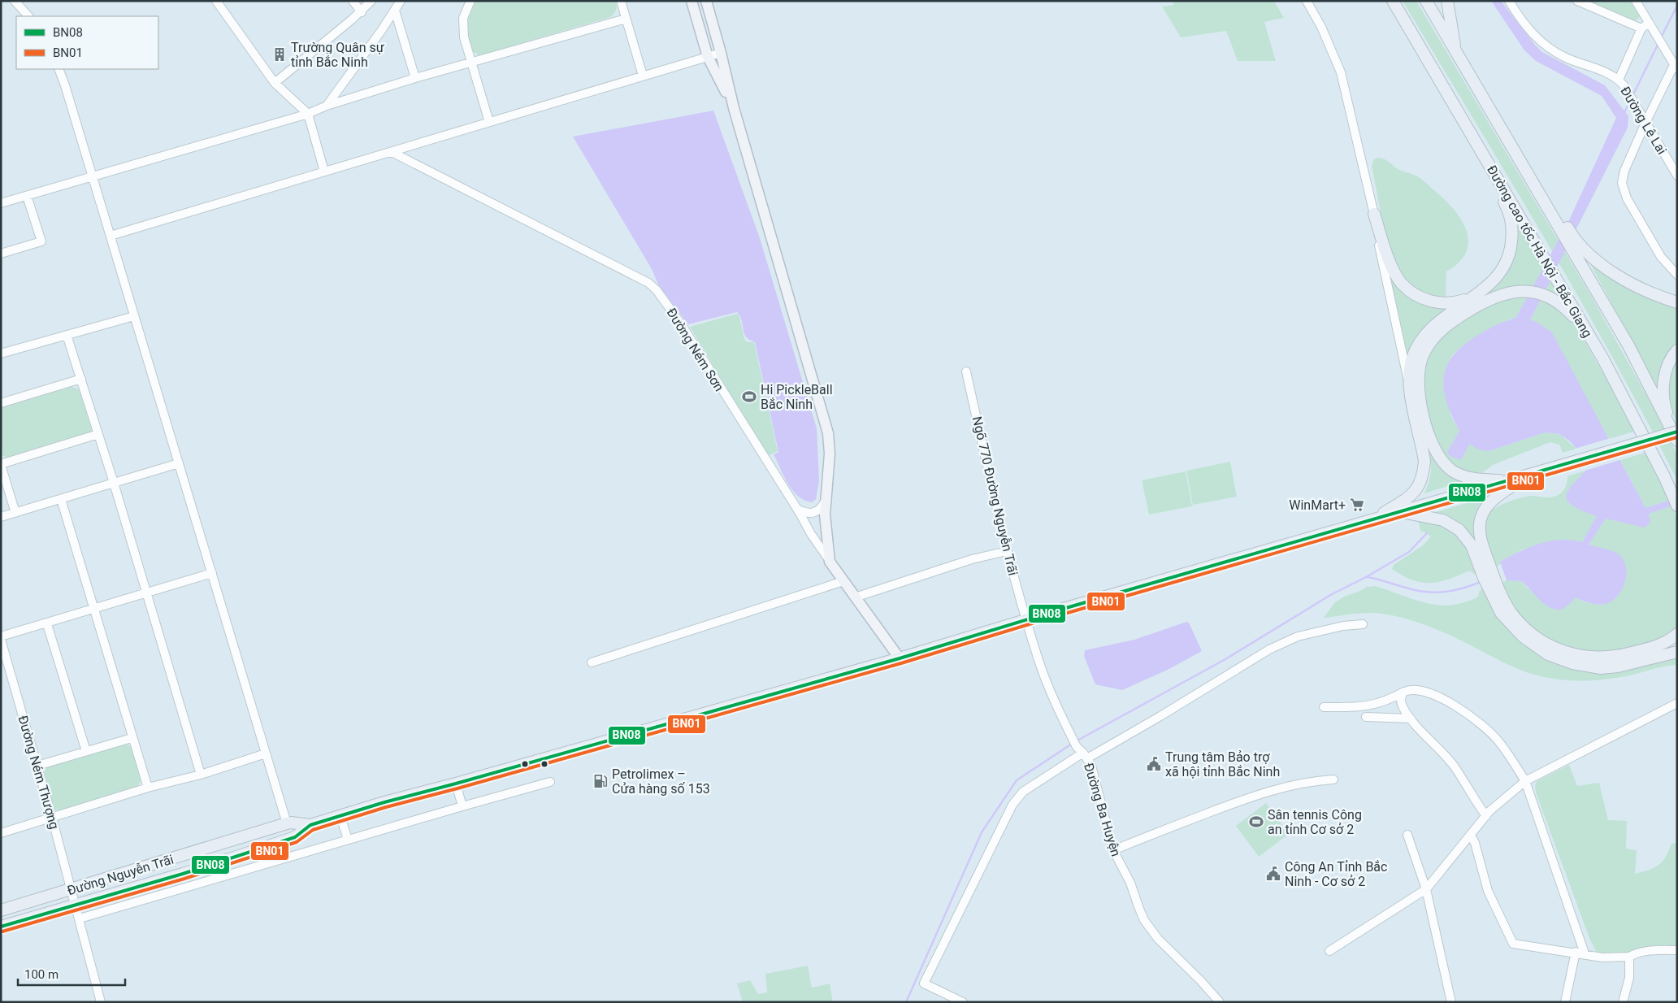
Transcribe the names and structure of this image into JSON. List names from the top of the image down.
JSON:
{
  "streets": {
    "highway": ["Đường cao tốc Hà Nội - Bắc Giang", "Đường Nguyễn Trãi"],
    "main road": ["Đường Ném Sơn"],
    "street": [
      "Đường Lê Lai",
      "Ngõ 770 Đường Nguyễn Trãi",
      "Đường Ném Thượng",
      "Đường Ba Huyện"
    ]
  },
  "crossings": [
    ["Đường Ném Sơn", "Đường Nguyễn Trãi"],
    ["Ngõ 770 Đường Nguyễn Trãi", "Đường Ba Huyện"],
    ["Ngõ 770 Đường Nguyễn Trãi", "Đường Nguyễn Trãi"],
    ["Đường Ném Thượng", "Đường Nguyễn Trãi"],
    ["Đường Ba Huyện", "Đường Nguyễn Trãi"]
  ],
  "places": {
    "building": ["Trường Quân sự tỉnh Bắc Ninh"],
    "sports": ["Hi PickleBall Bắc Ninh", "Sân tennis Công an tỉnh Cơ sở 2"],
    "supermarket": ["WinMart+"],
    "public building": ["Trung tâm Bảo trợ xã hội tỉnh Bắc Ninh", "Công An Tỉnh Bắc Ninh - Cơ sở 2"],
    "fuel station": ["Petrolimex – Cửa hàng số 153"]
  },
  "lines": ["transit line BN08", "transit line BN01"],
  "legend": ["BN08", "BN01"],
  "scale_bar": "100 m"
}
